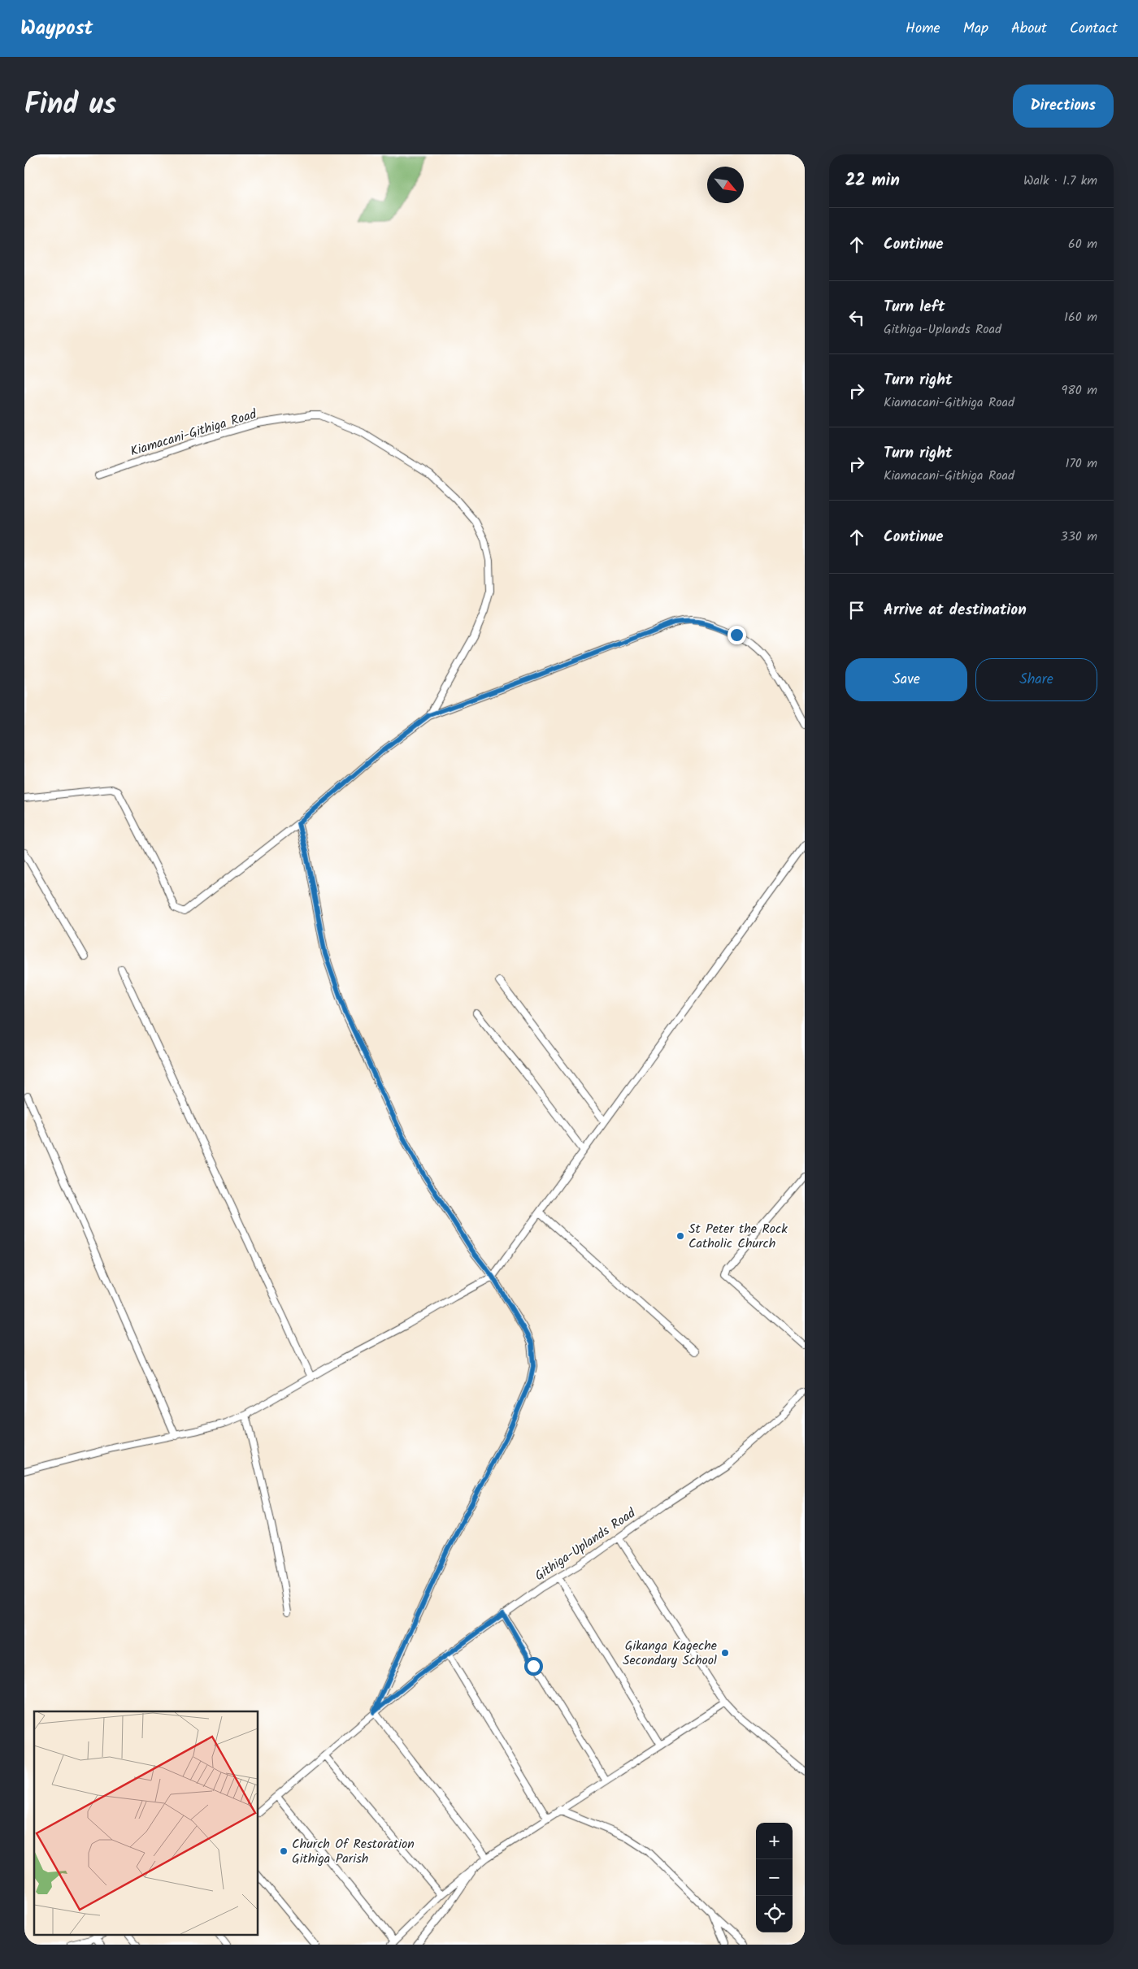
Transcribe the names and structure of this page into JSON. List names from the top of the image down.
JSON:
{
  "streets": {
    "street": ["Kiamacani-Githiga Road", "Githiga-Uplands Road"]
  },
  "places": ["St Peter the Rock Catholic Church", "Gikanga Kageche Secondary School", "Church Of Restoration Githiga Parish"],
  "north": "bottom right",
  "page": {
    "header": "Waypost",
    "nav": [
      "Home",
      "Map",
      "About",
      "Contact"
    ],
    "title": "Find us",
    "buttons": [
      "Directions",
      ["Save", "Share"]
    ],
    "heading": ["22 min", "Walk · 1.7 km"],
    "list": [
      ["Continue", "60 m"],
      ["Turn left", "Githiga-Uplands Road", "160 m"],
      ["Turn right", "Kiamacani-Githiga Road", "980 m"],
      ["Turn right", "Kiamacani-Githiga Road", "170 m"],
      ["Continue", "330 m"],
      "Arrive at destination"
    ],
    "map_buttons": ["+", "−"]
  }
}
